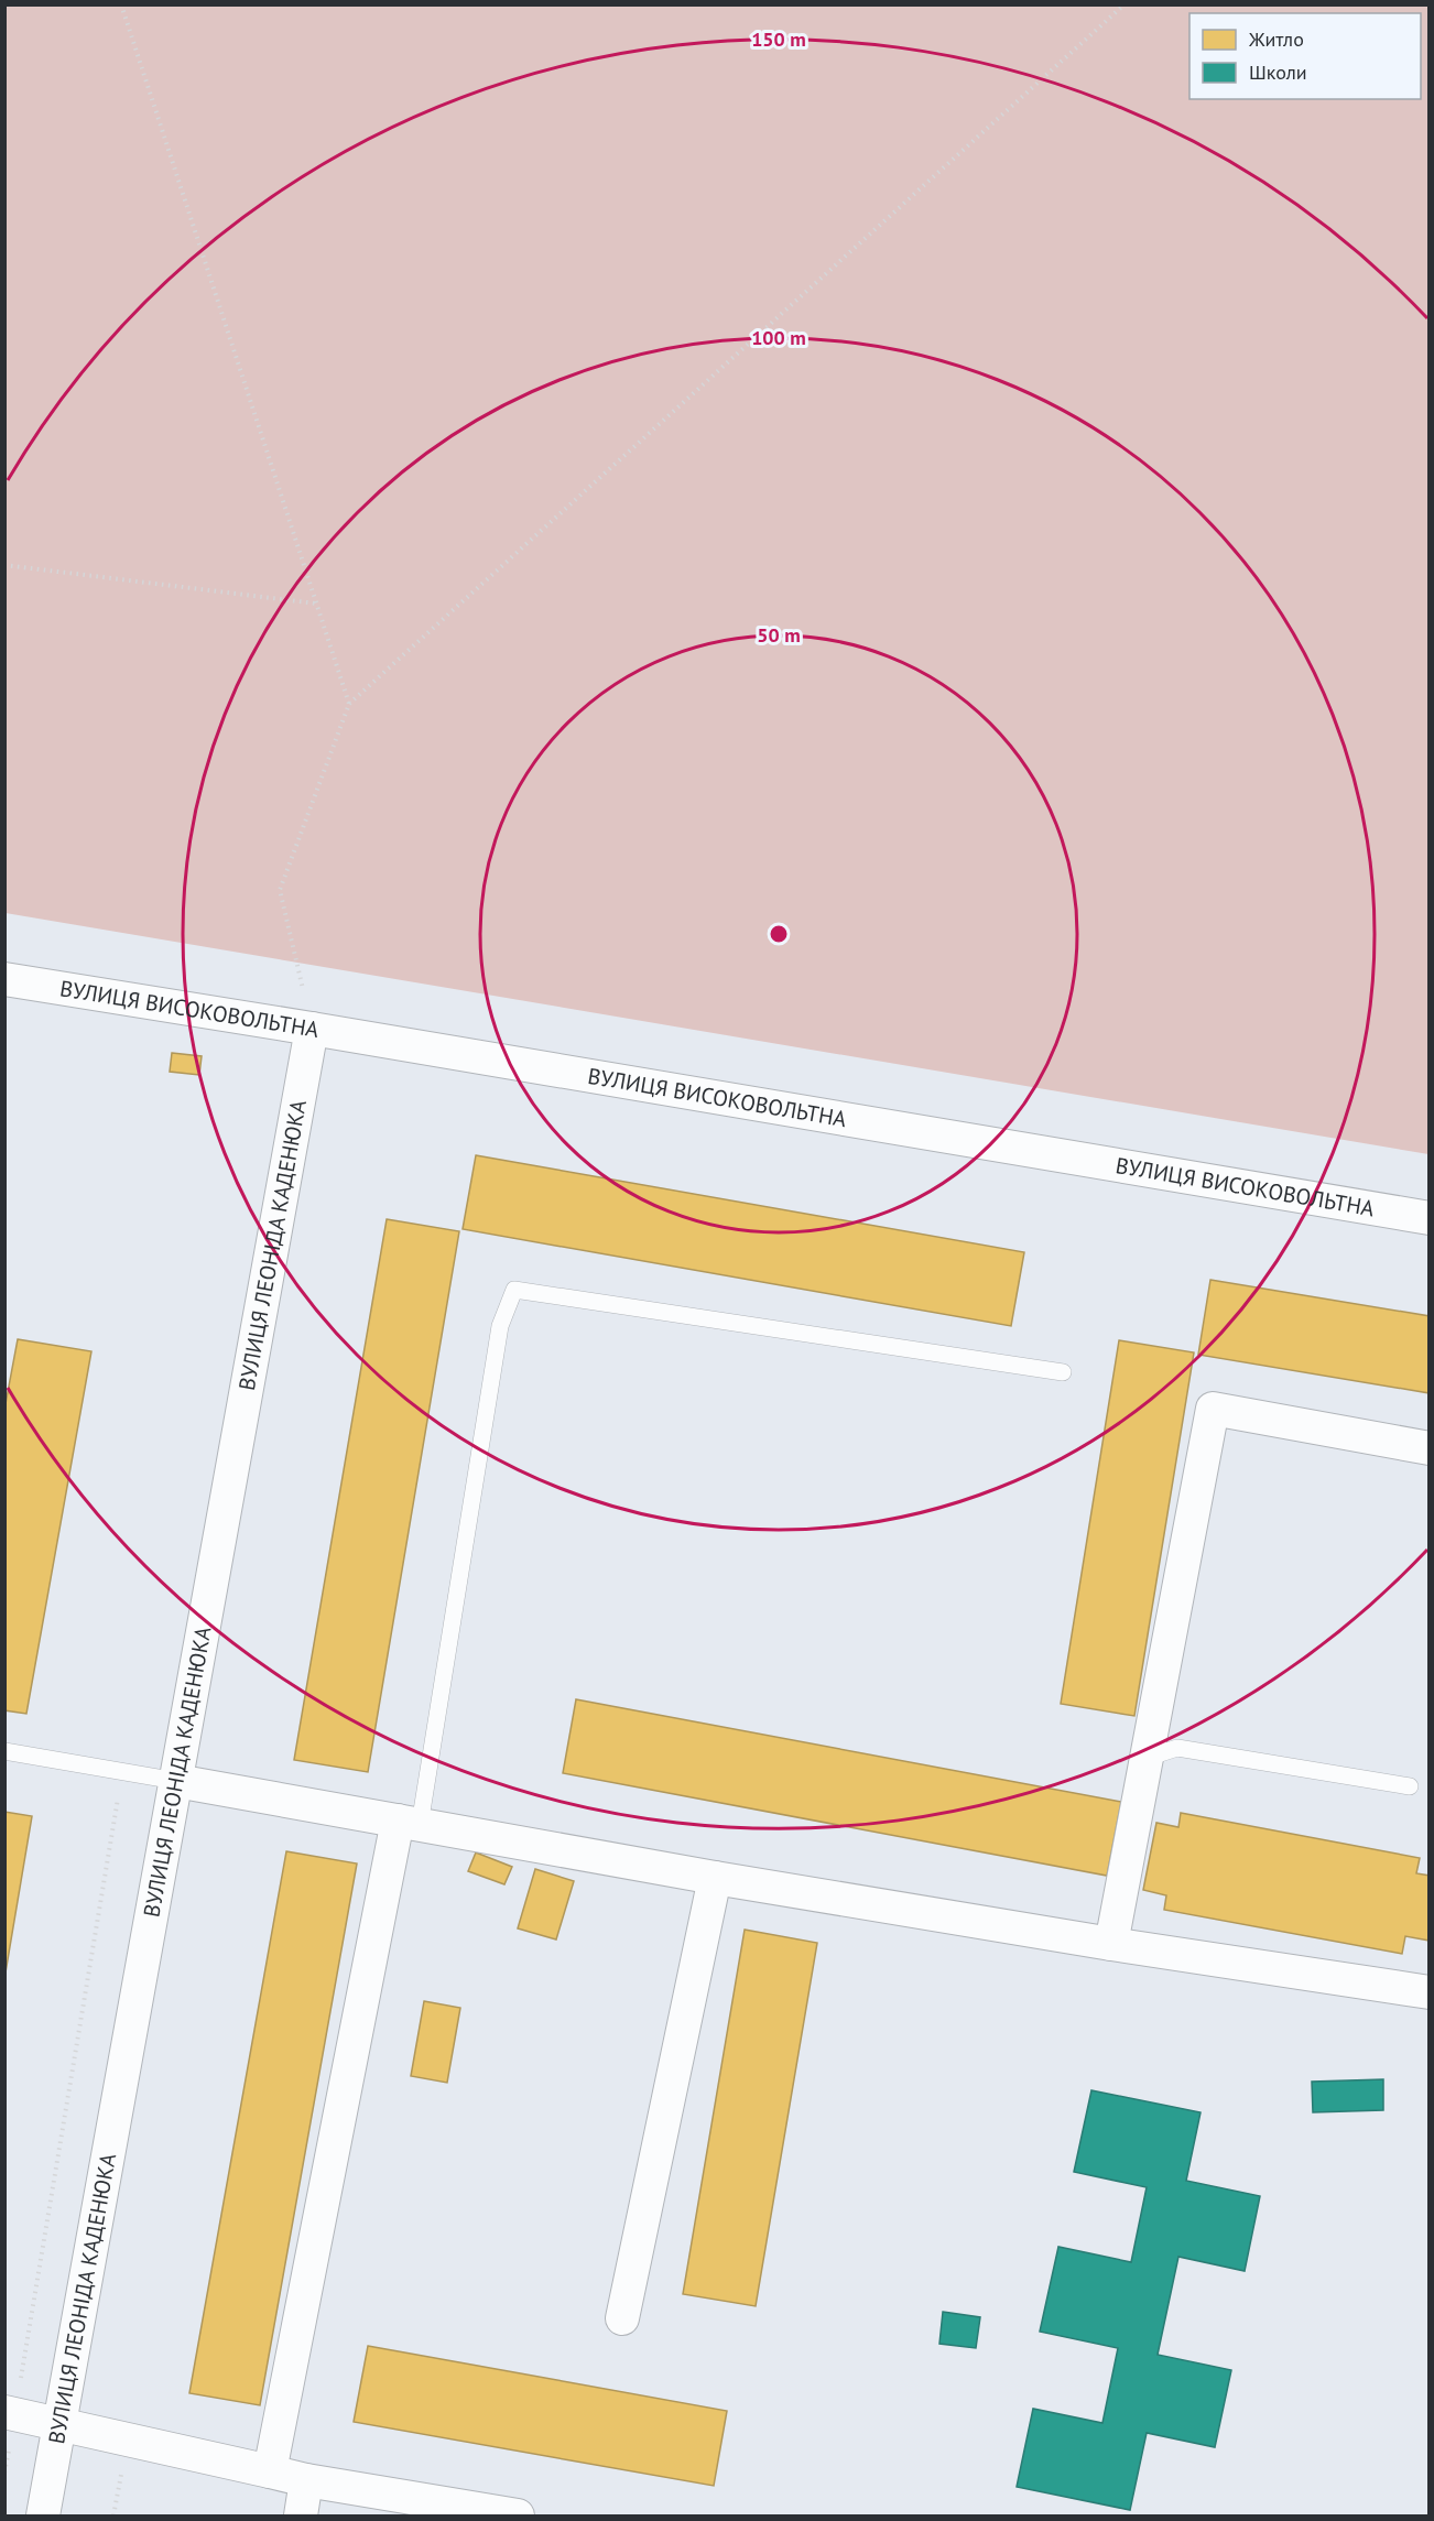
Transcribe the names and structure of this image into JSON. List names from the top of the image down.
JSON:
{
  "streets": {
    "street": ["ВУЛИЦЯ ВИСОКОВОЛЬТНА", "ВУЛИЦЯ ЛЕОНІДА КАДЕНЮКА"]
  },
  "crossings": [
    ["ВУЛИЦЯ ВИСОКОВОЛЬТНА", "ВУЛИЦЯ ЛЕОНІДА КАДЕНЮКА"]
  ],
  "legend": ["Житло", "Школи"],
  "rings": ["150 m", "100 m", "50 m"]
}
